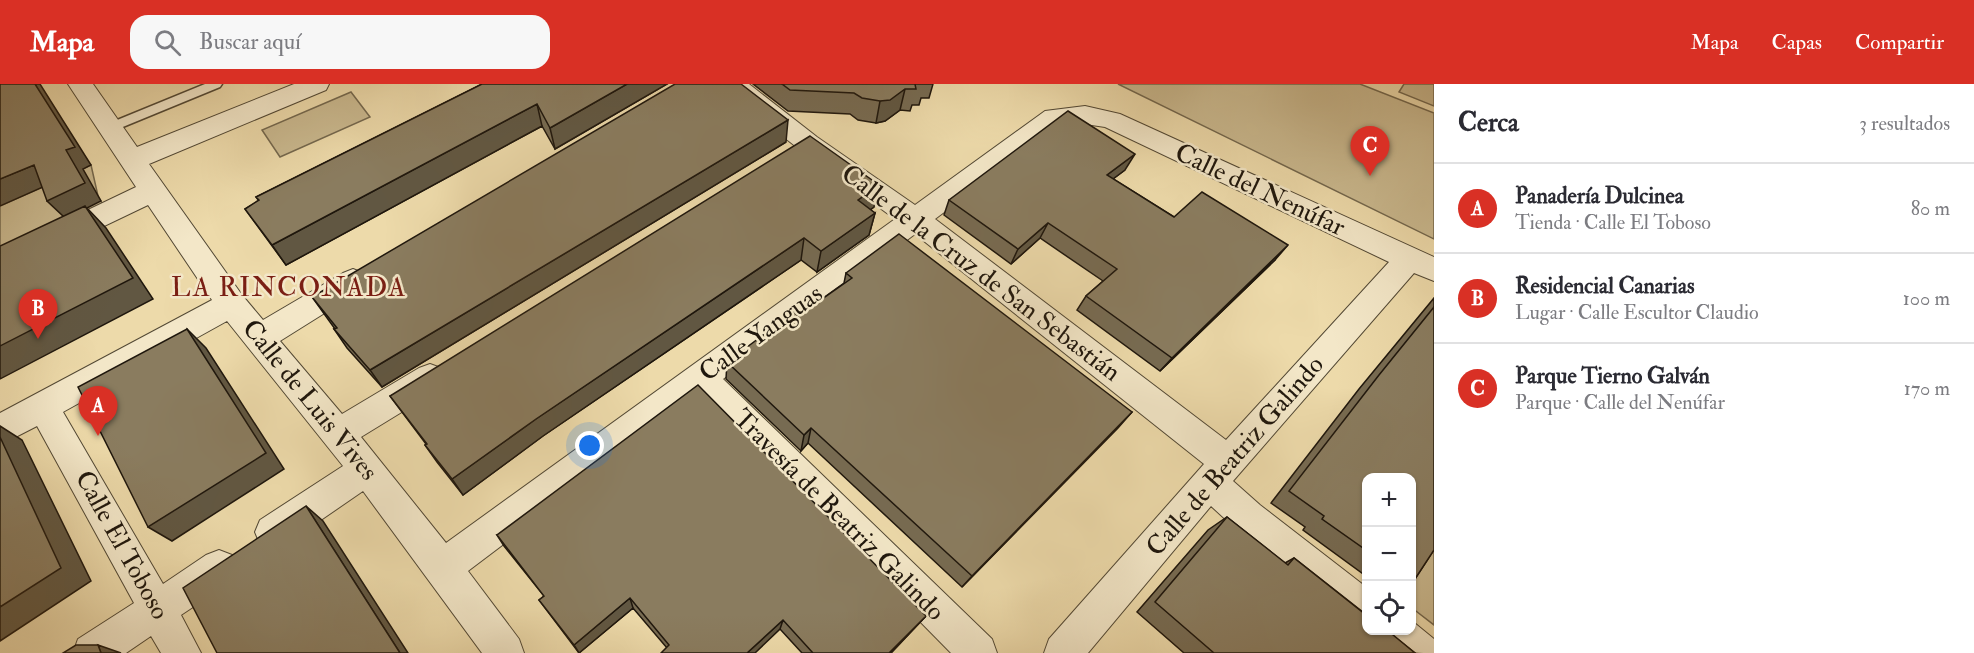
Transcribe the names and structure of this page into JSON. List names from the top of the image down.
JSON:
{
  "streets": {
    "street": [
      "Calle del Nenúfar",
      "Calle de la Cruz de San Sebastián",
      "Calle Yanguas",
      "Calle de Luis Vives",
      "Calle de Beatriz Galindo",
      "Travesía de Beatriz Galindo",
      "Calle El Toboso"
    ]
  },
  "crossings": [
    ["Calle del Nenúfar", "Calle Yanguas"],
    ["Calle del Nenúfar", "Calle de Beatriz Galindo"],
    ["Calle de la Cruz de San Sebastián", "Calle Yanguas"],
    ["Calle de la Cruz de San Sebastián", "Calle de Beatriz Galindo"],
    ["Calle Yanguas", "Calle de Luis Vives"],
    ["Calle Yanguas", "Travesía de Beatriz Galindo"]
  ],
  "districts": ["LA RINCONADA"],
  "page": {
    "header": "Mapa",
    "search": "Buscar aquí",
    "nav": ["Mapa", "Capas", "Compartir"],
    "heading": ["Cerca", "3 resultados"],
    "pins": ["C", "B", "A"],
    "list": [
      {
        "mark": "A",
        "name": "Panadería Dulcinea",
        "note": "Tienda · Calle El Toboso",
        "value": "80 m"
      },
      {
        "mark": "B",
        "name": "Residencial Canarias",
        "note": "Lugar · Calle Escultor Claudio",
        "value": "100 m"
      },
      {
        "mark": "C",
        "name": "Parque Tierno Galván",
        "note": "Parque · Calle del Nenúfar",
        "value": "170 m"
      }
    ],
    "map_buttons": ["+", "−"]
  }
}
